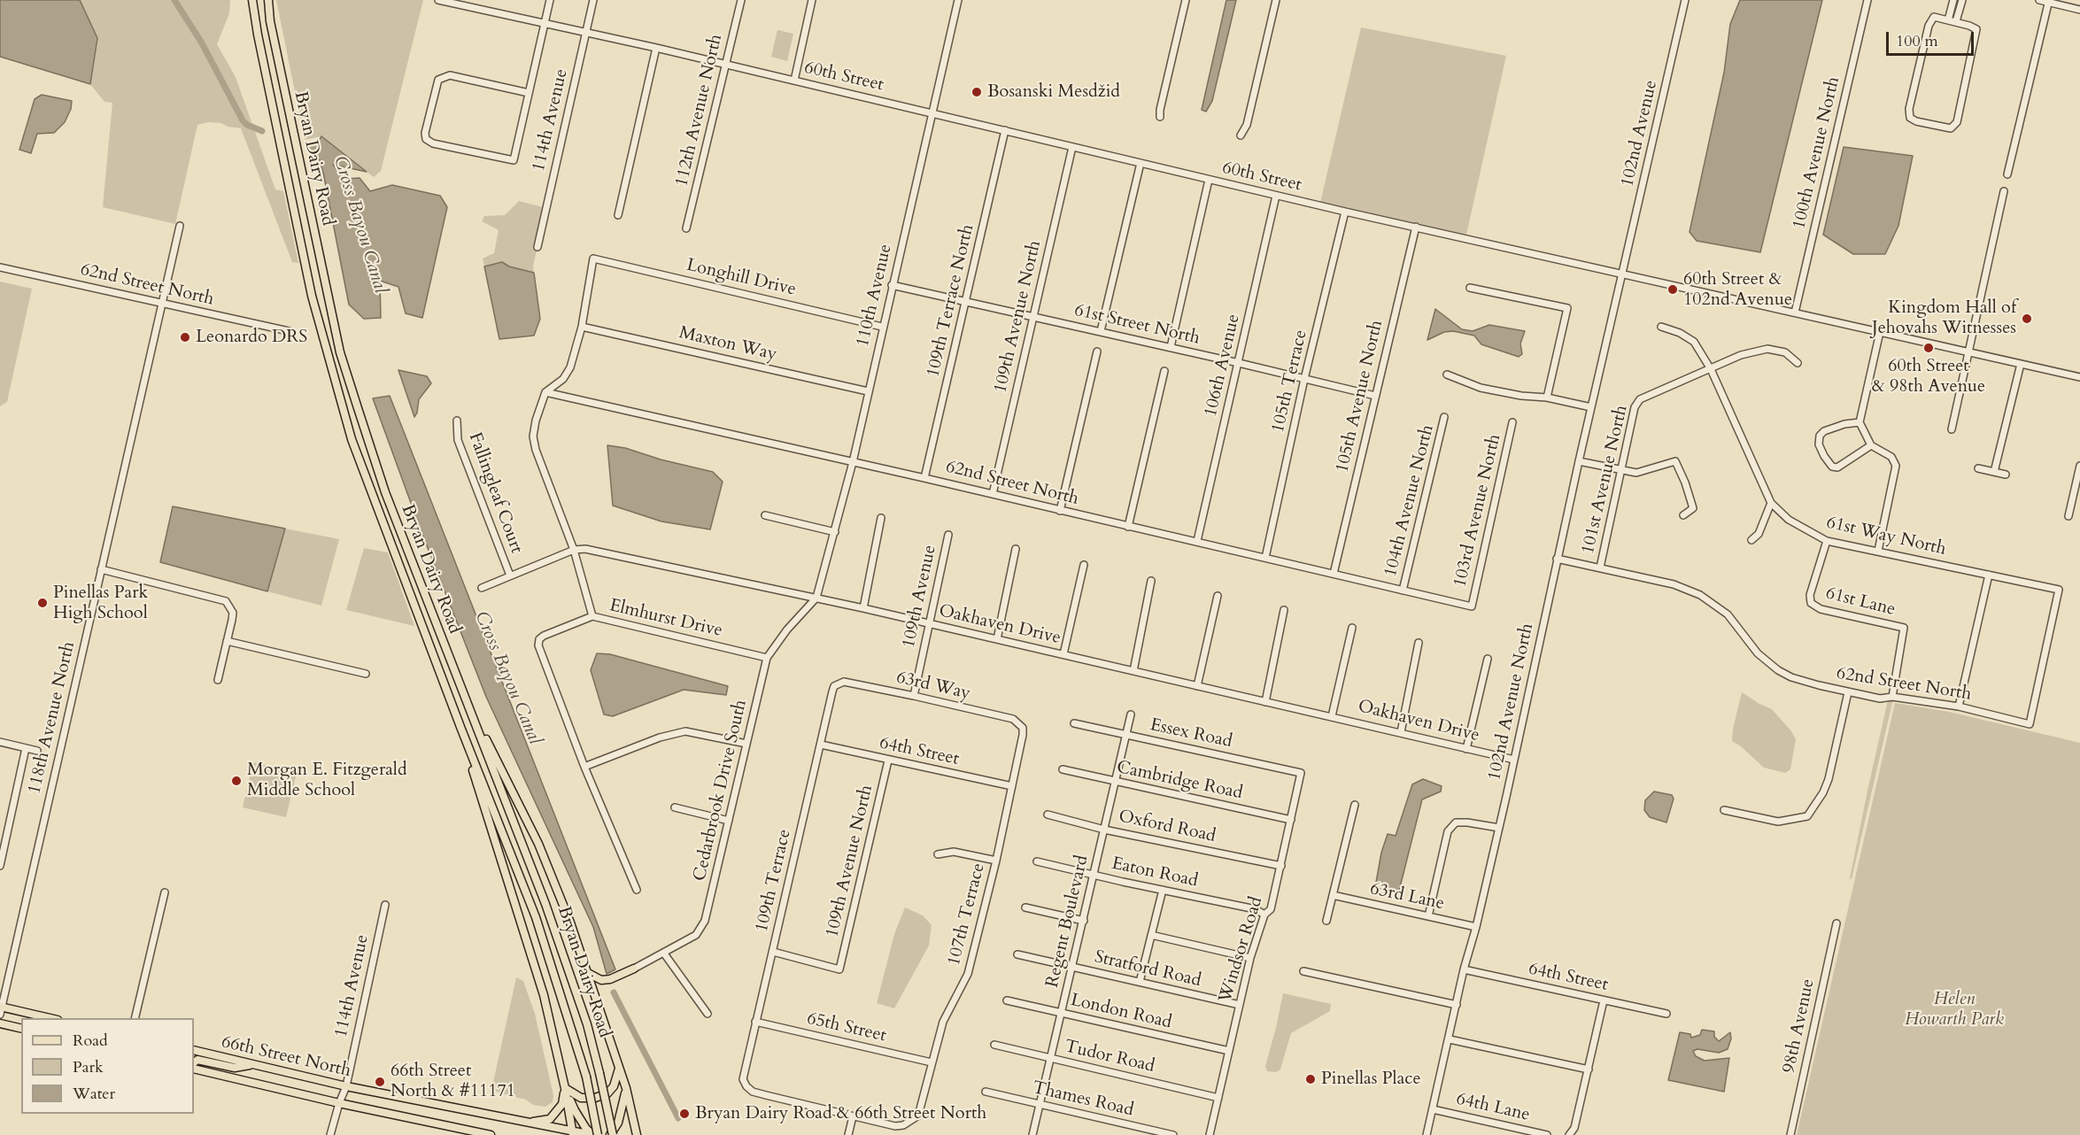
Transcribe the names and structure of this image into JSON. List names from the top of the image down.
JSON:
{
  "streets": {
    "main road": ["Bryan Dairy Road", "66th Street North"],
    "street": [
      "60th Street",
      "112th Avenue North",
      "114th Avenue",
      "102nd Avenue",
      "100th Avenue North",
      "Longhill Drive",
      "62nd Street North",
      "110th Avenue",
      "109th Terrace North",
      "109th Avenue North",
      "61st Street North",
      "Maxton Way",
      "106th Avenue",
      "105th Terrace",
      "105th Avenue North",
      "101st Avenue North",
      "Fallingleaf Court",
      "104th Avenue North",
      "103rd Avenue North",
      "61st Way North",
      "109th Avenue",
      "61st Lane",
      "Elmhurst Drive",
      "Oakhaven Drive",
      "63rd Way",
      "102nd Avenue North",
      "118th Avenue North",
      "Essex Road",
      "64th Street",
      "Cambridge Road",
      "Cedarbrook Drive South",
      "Oxford Road",
      "Eaton Road",
      "109th Terrace",
      "63rd Lane",
      "107th Terrace",
      "Regent Boulevard",
      "Windsor Road",
      "Stratford Road",
      "London Road",
      "98th Avenue",
      "65th Street",
      "Tudor Road",
      "Thames Road",
      "64th Lane"
    ]
  },
  "crossings": [
    ["60th Street", "112th Avenue North"],
    ["60th Street", "114th Avenue"],
    ["60th Street", "102nd Avenue"],
    ["60th Street", "100th Avenue North"],
    ["60th Street", "110th Avenue"],
    ["60th Street", "109th Terrace North"],
    ["60th Street", "109th Avenue North"],
    ["60th Street", "106th Avenue"],
    ["60th Street", "105th Terrace"],
    ["60th Street", "105th Avenue North"],
    ["60th Street", "102nd Avenue North"],
    ["114th Avenue", "66th Street North"],
    ["102nd Avenue", "102nd Avenue North"],
    ["Bryan Dairy Road", "66th Street North"],
    ["Longhill Drive", "110th Avenue"],
    ["Longhill Drive", "Maxton Way"],
    ["62nd Street North", "110th Avenue"],
    ["62nd Street North", "109th Terrace North"],
    ["62nd Street North", "109th Avenue North"],
    ["62nd Street North", "106th Avenue"],
    ["62nd Street North", "105th Terrace"],
    ["62nd Street North", "105th Avenue North"],
    ["62nd Street North", "101st Avenue North"],
    ["62nd Street North", "104th Avenue North"],
    ["62nd Street North", "103rd Avenue North"],
    ["62nd Street North", "61st Way North"],
    ["62nd Street North", "61st Lane"],
    ["62nd Street North", "102nd Avenue North"],
    ["62nd Street North", "118th Avenue North"],
    ["110th Avenue", "61st Street North"],
    ["110th Avenue", "Maxton Way"],
    ["110th Avenue", "Oakhaven Drive"],
    ["110th Avenue", "Cedarbrook Drive South"],
    ["109th Terrace North", "61st Street North"],
    ["109th Avenue North", "61st Street North"],
    ["109th Avenue North", "64th Street"],
    ["109th Avenue North", "109th Terrace"],
    ["61st Street North", "106th Avenue"],
    ["61st Street North", "105th Terrace"],
    ["61st Street North", "105th Avenue North"],
    ["101st Avenue North", "61st Way North"],
    ["Fallingleaf Court", "Oakhaven Drive"],
    ["61st Way North", "61st Lane"],
    ["109th Avenue", "Oakhaven Drive"],
    ["109th Avenue", "63rd Way"],
    ["Elmhurst Drive", "Cedarbrook Drive South"],
    ["Oakhaven Drive", "102nd Avenue North"],
    ["Oakhaven Drive", "Cedarbrook Drive South"],
    ["63rd Way", "109th Terrace"],
    ["63rd Way", "107th Terrace"],
    ["102nd Avenue North", "64th Street"],
    ["102nd Avenue North", "63rd Lane"],
    ["102nd Avenue North", "64th Lane"],
    ["Essex Road", "Regent Boulevard"],
    ["Essex Road", "Windsor Road"],
    ["64th Street", "109th Terrace"],
    ["64th Street", "107th Terrace"],
    ["Cambridge Road", "Regent Boulevard"],
    ["Cambridge Road", "Windsor Road"],
    ["Oxford Road", "Regent Boulevard"],
    ["Oxford Road", "Windsor Road"],
    ["Eaton Road", "Regent Boulevard"],
    ["Eaton Road", "Windsor Road"],
    ["109th Terrace", "107th Terrace"],
    ["109th Terrace", "65th Street"],
    ["107th Terrace", "65th Street"],
    ["Regent Boulevard", "Stratford Road"],
    ["Regent Boulevard", "London Road"],
    ["Regent Boulevard", "Tudor Road"],
    ["Regent Boulevard", "Thames Road"],
    ["Windsor Road", "Stratford Road"],
    ["Windsor Road", "London Road"],
    ["Windsor Road", "Tudor Road"]
  ],
  "water": ["Cross Bayou Canal"],
  "parks": ["Helen Howarth Park"],
  "places": [
    "Bosanski Mesdžid",
    "60th Street & 102nd Avenue",
    "Kingdom Hall of Jehovahs Witnesses",
    "Leonardo DRS",
    "60th Street & 98th Avenue",
    "Pinellas Park High School",
    "Morgan E. Fitzgerald Middle School",
    "Pinellas Place",
    "66th Street North & #11171",
    "Bryan Dairy Road & 66th Street North"
  ],
  "legend": ["Road", "Park", "Water"],
  "scale_bar": "100 m"
}
